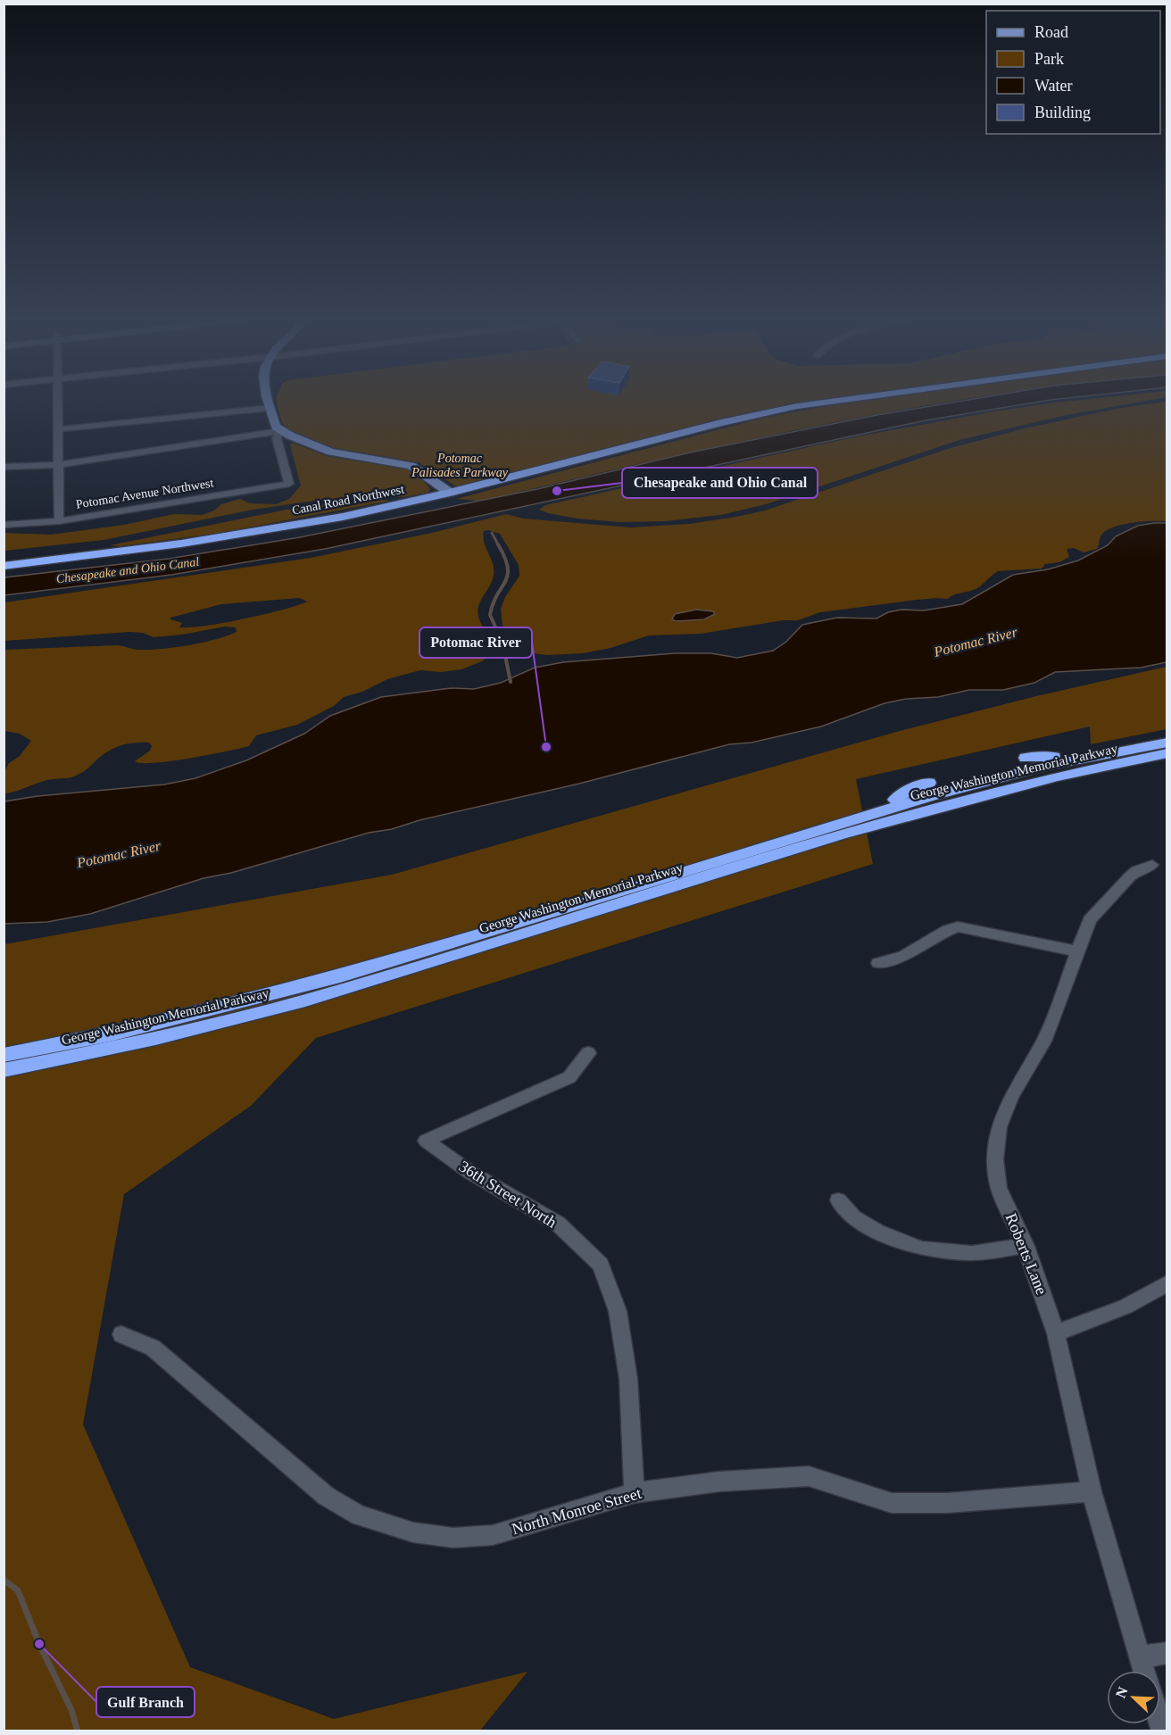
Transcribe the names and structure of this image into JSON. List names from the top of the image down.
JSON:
{
  "streets": {
    "highway": ["Canal Road Northwest", "George Washington Memorial Parkway"],
    "street": [
      "Potomac Avenue Northwest",
      "36th Street North",
      "Roberts Lane",
      "North Monroe Street"
    ]
  },
  "crossings": [
    ["36th Street North", "North Monroe Street"],
    ["Roberts Lane", "North Monroe Street"]
  ],
  "water": ["Chesapeake and Ohio Canal", "Potomac River"],
  "parks": ["Potomac Palisades Parkway"],
  "places": ["Chesapeake and Ohio Canal", "Potomac River", "Gulf Branch"],
  "legend": [
    "Road",
    "Park",
    "Water",
    "Building"
  ],
  "north": "top left"
}
